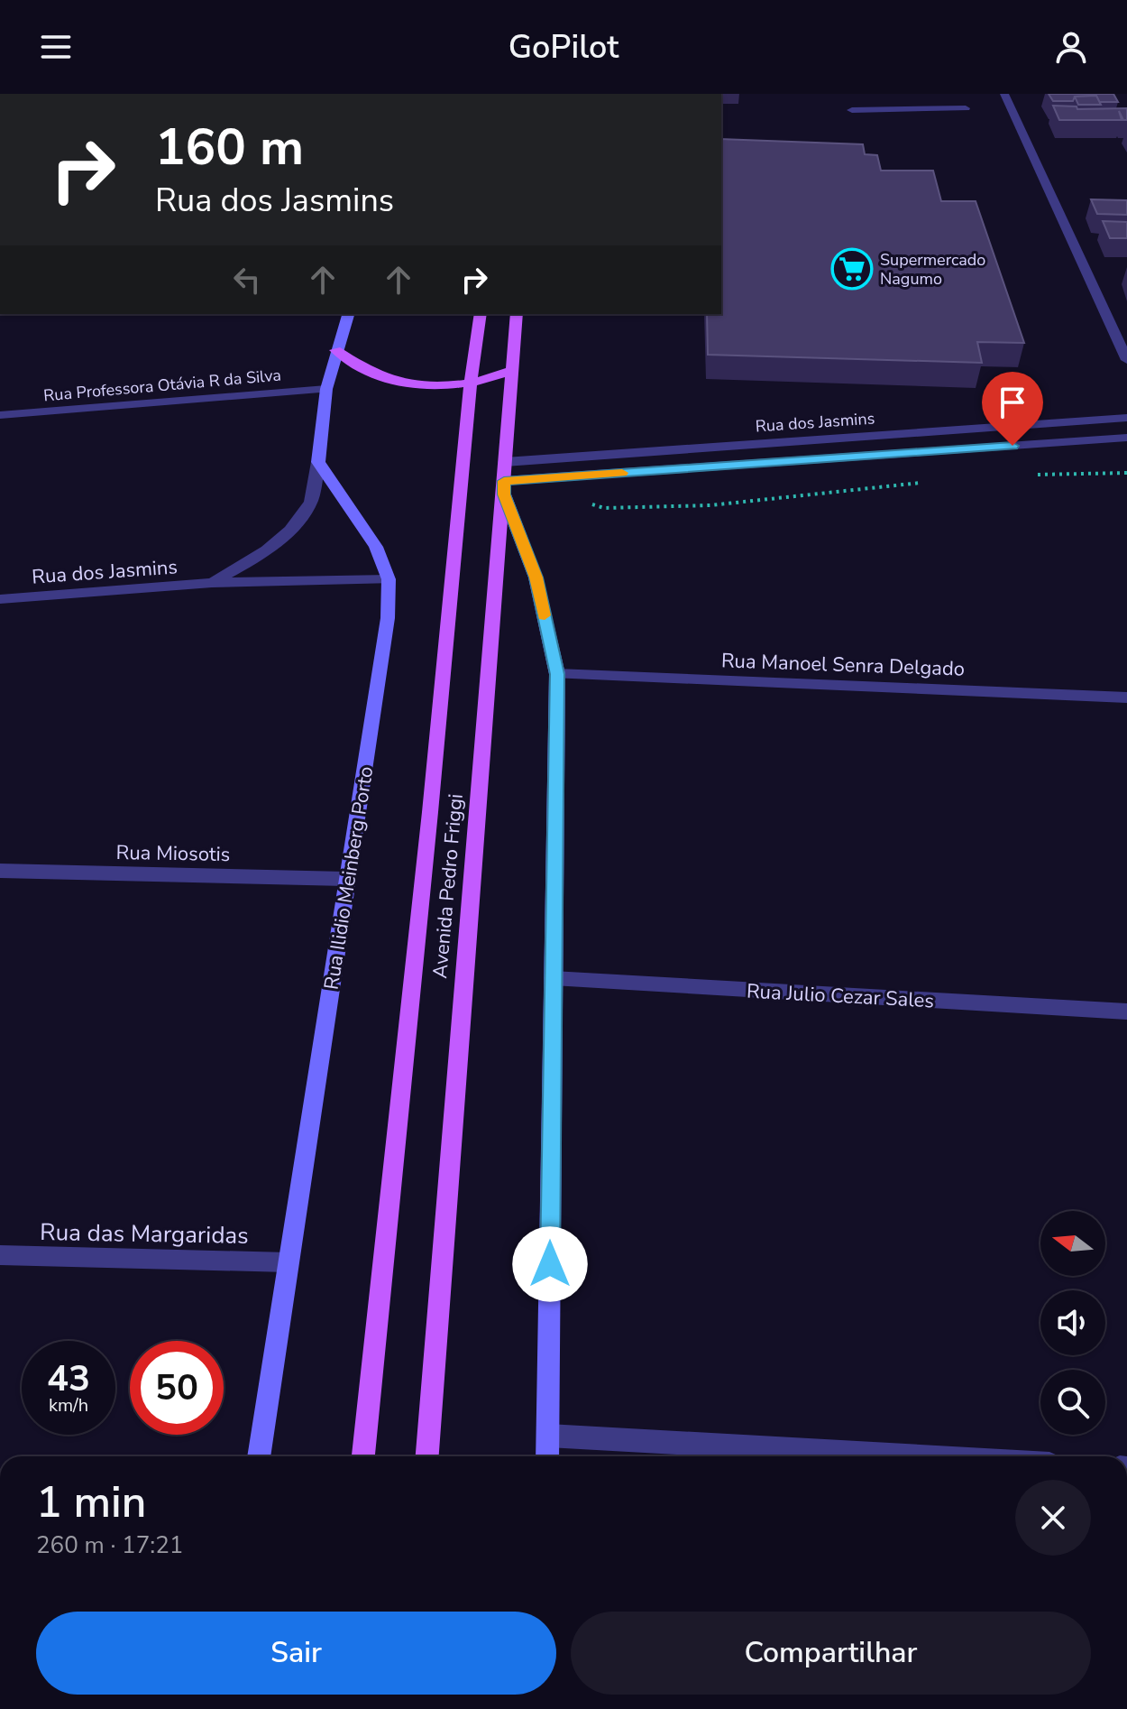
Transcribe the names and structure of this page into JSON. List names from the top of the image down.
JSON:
{
  "streets": {
    "main road": ["Rua Ilidio Meinberg Porto", "Avenida Pedro Friggi"],
    "street": [
      "Rua Professora Otávia R da Silva",
      "Rua dos Jasmins",
      "Rua Manoel Senra Delgado",
      "Rua Miosotis",
      "Rua Julio Cezar Sales",
      "Rua das Margaridas"
    ]
  },
  "crossings": [
    ["Rua dos Jasmins", "Rua Ilidio Meinberg Porto"],
    ["Rua dos Jasmins", "Avenida Pedro Friggi"],
    ["Rua Miosotis", "Rua Ilidio Meinberg Porto"],
    ["Rua Ilidio Meinberg Porto", "Rua das Margaridas"]
  ],
  "places": {
    "supermarket": ["Supermercado Nagumo"]
  },
  "north": "left",
  "page": {
    "header": "GoPilot",
    "turn": ["160 m", "Rua dos Jasmins"],
    "speed": "43 km/h",
    "limit": "50",
    "heading": ["1 min", "260 m · 17:21"],
    "buttons": ["Sair", "Compartilhar"]
  }
}
